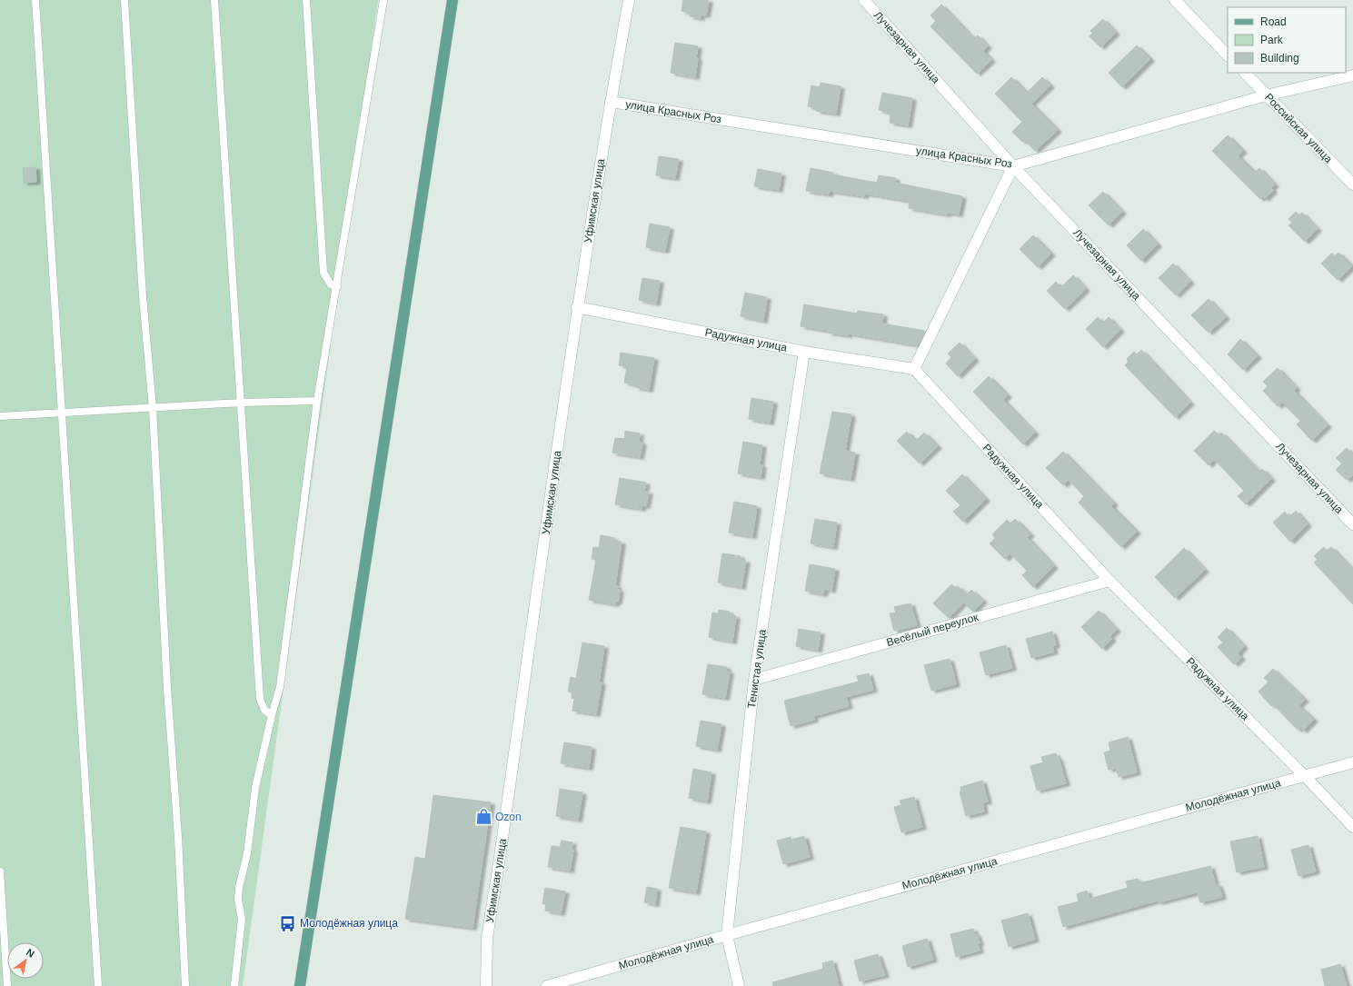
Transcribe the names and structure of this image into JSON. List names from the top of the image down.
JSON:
{
  "streets": {
    "street": [
      "Лучезарная улица",
      "улица Красных Роз",
      "Российская улица",
      "Уфимская улица",
      "Радужная улица",
      "Весёлый переулок",
      "Тенистая улица",
      "Молодёжная улица"
    ]
  },
  "crossings": [
    ["Лучезарная улица", "улица Красных Роз"],
    ["улица Красных Роз", "Российская улица"],
    ["улица Красных Роз", "Уфимская улица"],
    ["Уфимская улица", "Радужная улица"],
    ["Радужная улица", "Весёлый переулок"],
    ["Радужная улица", "Тенистая улица"],
    ["Радужная улица", "Молодёжная улица"],
    ["Весёлый переулок", "Тенистая улица"],
    ["Тенистая улица", "Молодёжная улица"]
  ],
  "places": {
    "shop": ["Ozon"],
    "bus stop": ["Молодёжная улица"]
  },
  "legend": ["Road", "Park", "Building"],
  "north": "top right"
}
